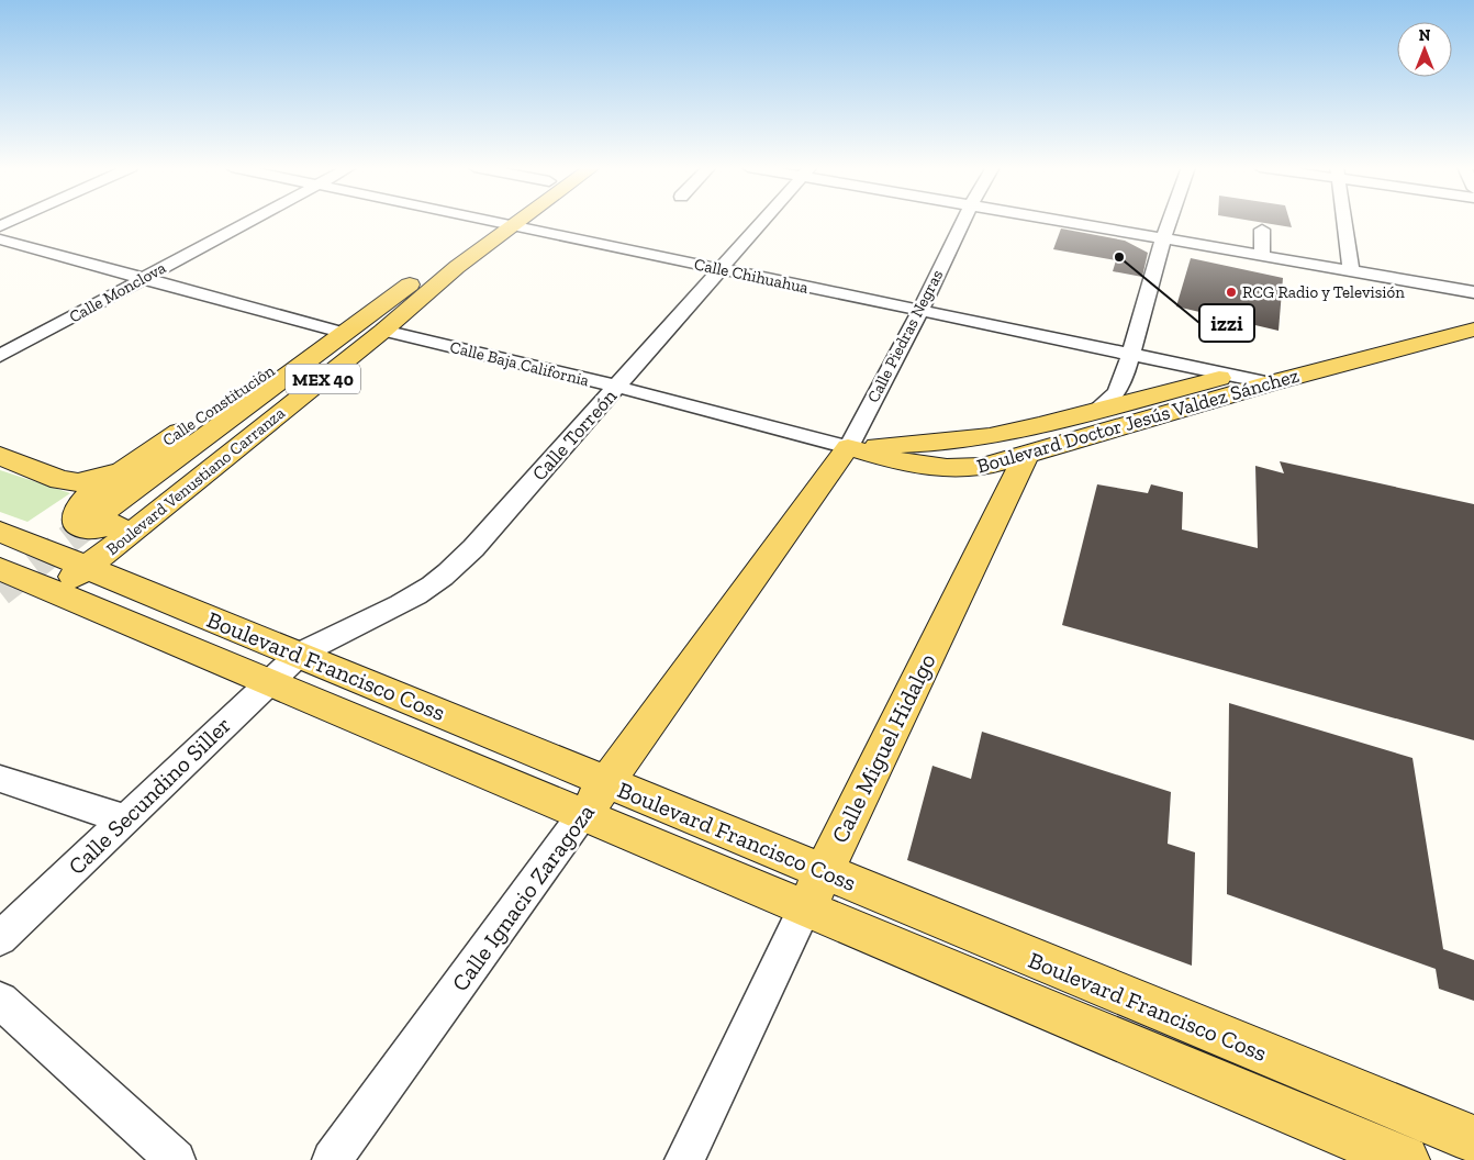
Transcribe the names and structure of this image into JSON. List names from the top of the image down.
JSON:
{
  "streets": {
    "main road": [
      "MEX 40",
      "Calle Constituciôn",
      "Boulevard Doctor Jesús Valdez Sánchez",
      "Boulevard Venustiano Carranza",
      "Boulevard Francisco Coss",
      "Calle Miguel Hidalgo",
      "Calle Ignacio Zaragoza"
    ],
    "street": [
      "Calle Chihuahua",
      "Calle Monclova",
      "Calle Piedras Negras",
      "Calle Baja California",
      "Calle Torreón",
      "Calle Secundino Siller"
    ]
  },
  "crossings": [
    ["Calle Chihuahua", "Calle Piedras Negras"],
    ["Calle Chihuahua", "Boulevard Doctor Jesús Valdez Sánchez"],
    ["Calle Chihuahua", "Calle Torreón"],
    ["Calle Chihuahua", "Boulevard Venustiano Carranza"],
    ["Calle Piedras Negras", "Calle Baja California"],
    ["Calle Piedras Negras", "Boulevard Doctor Jesús Valdez Sánchez"],
    ["Calle Piedras Negras", "Calle Ignacio Zaragoza"],
    ["Calle Baja California", "Boulevard Doctor Jesús Valdez Sánchez"],
    ["Calle Baja California", "Calle Torreón"],
    ["Calle Baja California", "Boulevard Venustiano Carranza"],
    ["Calle Baja California", "Calle Ignacio Zaragoza"],
    ["MEX 40", "Calle Constituciôn"],
    ["Calle Constituciôn", "Boulevard Venustiano Carranza"],
    ["Boulevard Doctor Jesús Valdez Sánchez", "Calle Miguel Hidalgo"],
    ["Boulevard Doctor Jesús Valdez Sánchez", "Calle Ignacio Zaragoza"],
    ["Calle Torreón", "Boulevard Francisco Coss"],
    ["Calle Torreón", "Calle Secundino Siller"],
    ["Boulevard Venustiano Carranza", "Boulevard Francisco Coss"],
    ["Boulevard Francisco Coss", "Calle Miguel Hidalgo"],
    ["Boulevard Francisco Coss", "Calle Secundino Siller"],
    ["Boulevard Francisco Coss", "Calle Ignacio Zaragoza"]
  ],
  "places": ["izzi", "RCG Radio y Televisión"],
  "north": "top"
}
